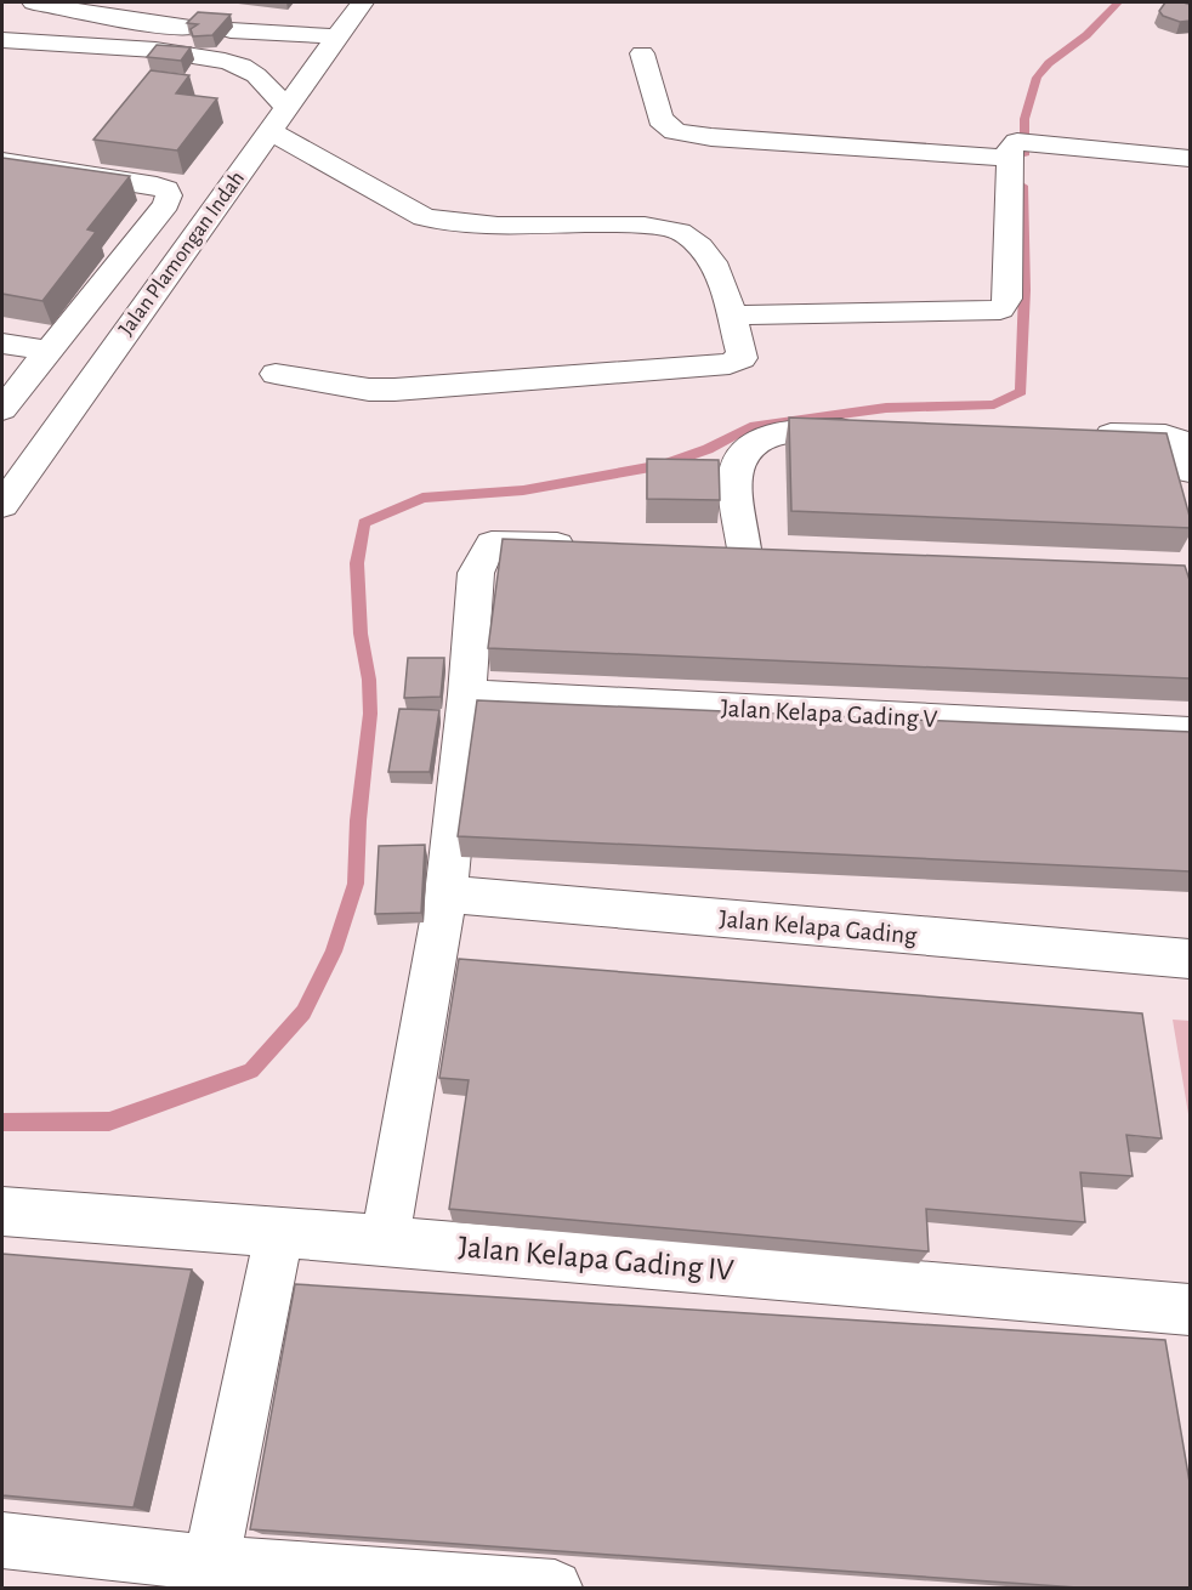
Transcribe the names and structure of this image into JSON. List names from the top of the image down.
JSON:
{
  "streets": {
    "street": [
      "Jalan Plamongan Indah",
      "Jalan Kelapa Gading V",
      "Jalan Kelapa Gading",
      "Jalan Kelapa Gading IV"
    ]
  }
}
